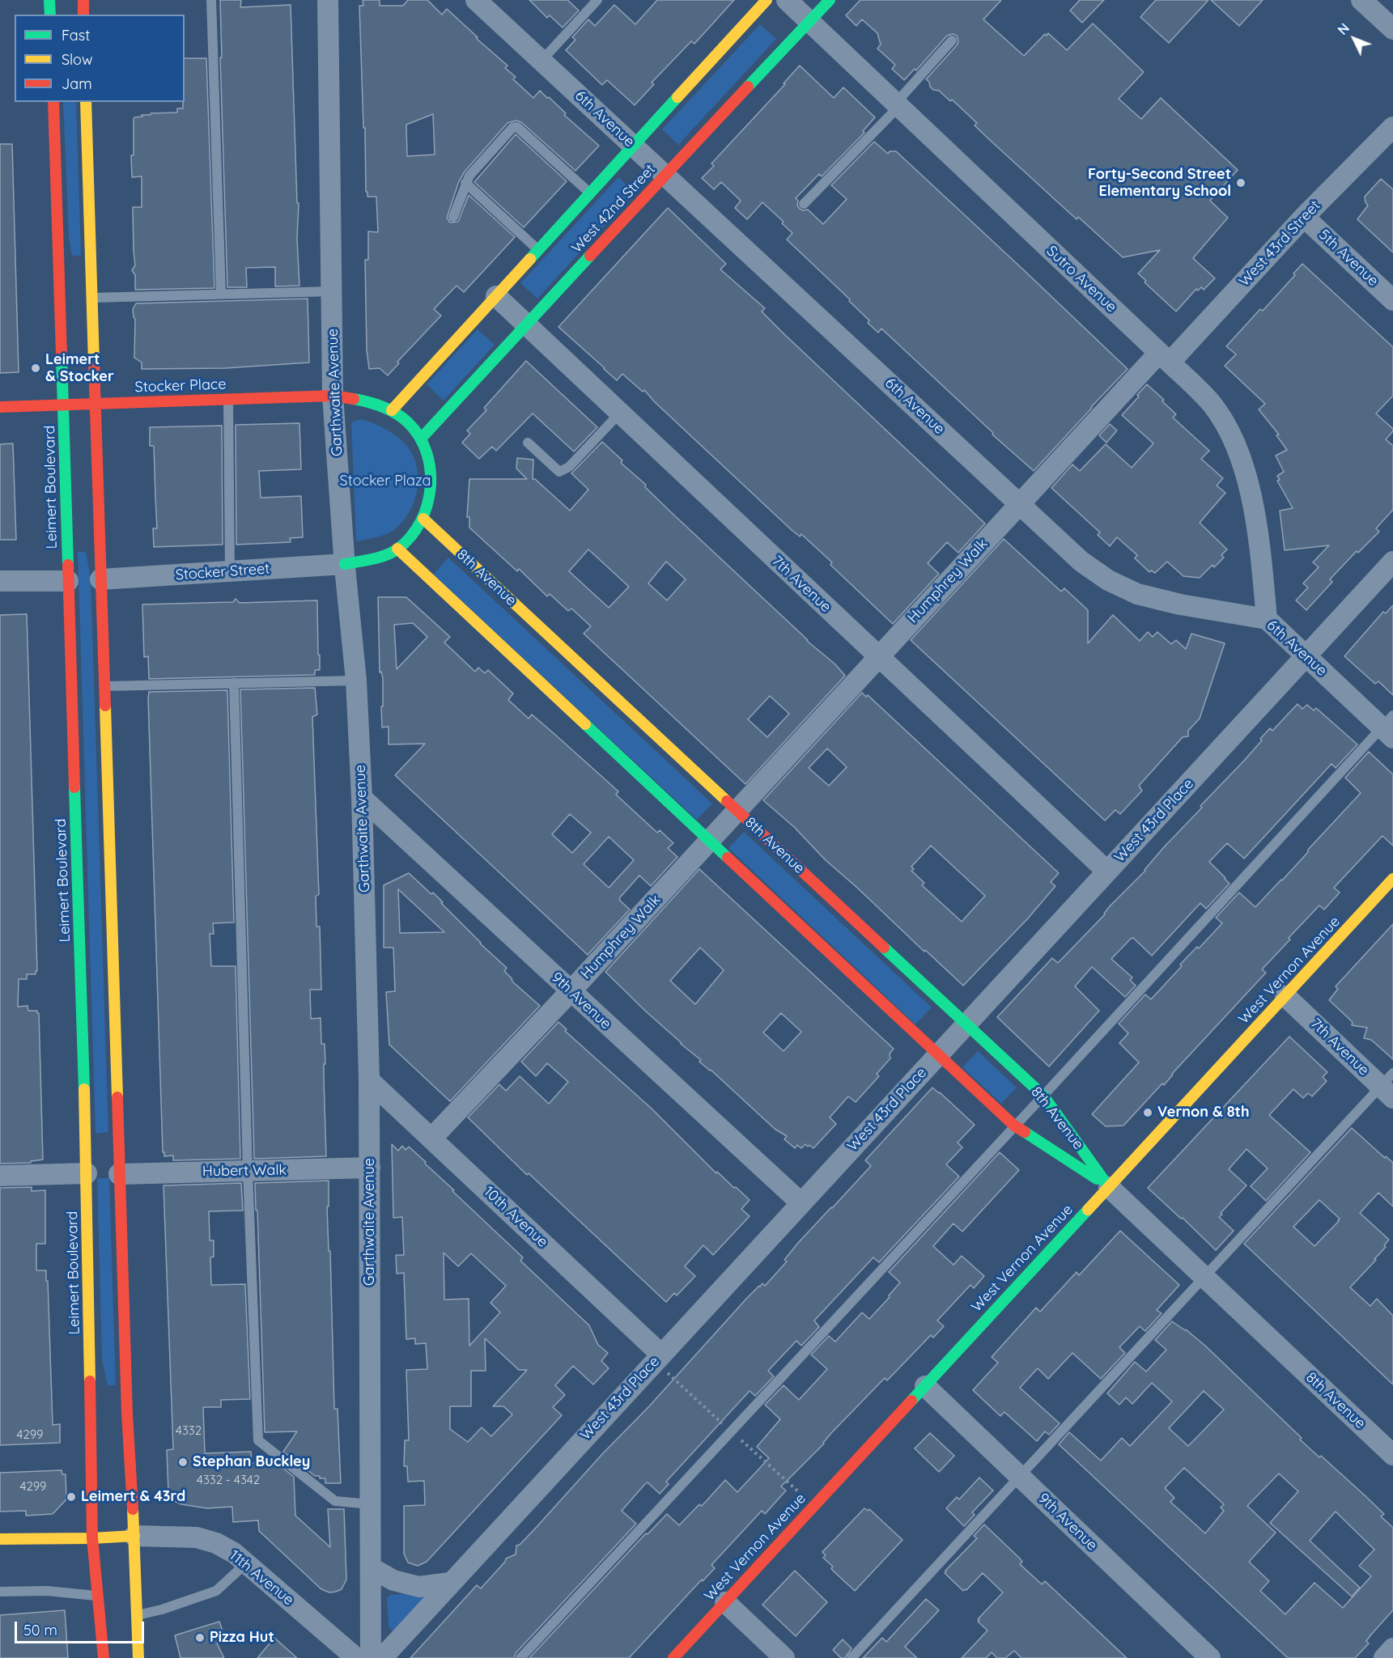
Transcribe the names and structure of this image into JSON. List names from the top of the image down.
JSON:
{
  "streets": {
    "main road": [
      "West 42nd Street",
      "Stocker Place",
      "Leimert Boulevard",
      "8th Avenue",
      "West Vernon Avenue",
      "11th Avenue"
    ],
    "street": [
      "6th Avenue",
      "West 43rd Street",
      "5th Avenue",
      "Sutro Avenue",
      "Garthwaite Avenue",
      "Stocker Street",
      "Humphrey Walk",
      "7th Avenue",
      "West 43rd Place",
      "9th Avenue",
      "Hubert Walk",
      "10th Avenue"
    ]
  },
  "crossings": [
    ["6th Avenue", "West 42nd Street"],
    ["6th Avenue", "Sutro Avenue"],
    ["6th Avenue", "Humphrey Walk"],
    ["6th Avenue", "West 43rd Place"],
    ["West 42nd Street", "Sutro Avenue"],
    ["West 42nd Street", "7th Avenue"],
    ["West 43rd Street", "5th Avenue"],
    ["West 43rd Street", "Sutro Avenue"],
    ["West 43rd Street", "Humphrey Walk"],
    ["Sutro Avenue", "Humphrey Walk"],
    ["Stocker Place", "Garthwaite Avenue"],
    ["Stocker Place", "Leimert Boulevard"],
    ["Garthwaite Avenue", "Stocker Street"],
    ["Garthwaite Avenue", "9th Avenue"],
    ["Garthwaite Avenue", "Hubert Walk"],
    ["Garthwaite Avenue", "10th Avenue"],
    ["Leimert Boulevard", "11th Avenue"],
    ["8th Avenue", "Humphrey Walk"],
    ["8th Avenue", "West 43rd Place"],
    ["8th Avenue", "West Vernon Avenue"],
    ["Humphrey Walk", "7th Avenue"],
    ["Humphrey Walk", "9th Avenue"],
    ["Humphrey Walk", "10th Avenue"],
    ["7th Avenue", "West 43rd Place"],
    ["7th Avenue", "West Vernon Avenue"],
    ["West 43rd Place", "9th Avenue"],
    ["West 43rd Place", "10th Avenue"],
    ["West Vernon Avenue", "9th Avenue"]
  ],
  "parks": ["Stocker Plaza"],
  "places": [
    "Forty-Second Street Elementary School",
    "Leimert & Stocker",
    "Vernon & 8th",
    "Stephan Buckley",
    "Leimert & 43rd",
    "Pizza Hut"
  ],
  "house_numbers": [
    "4332",
    "4299",
    "4332 - 4342",
    "4299"
  ],
  "legend": ["Fast", "Slow", "Jam"],
  "scale_bar": "50 m",
  "north": "top left"
}
